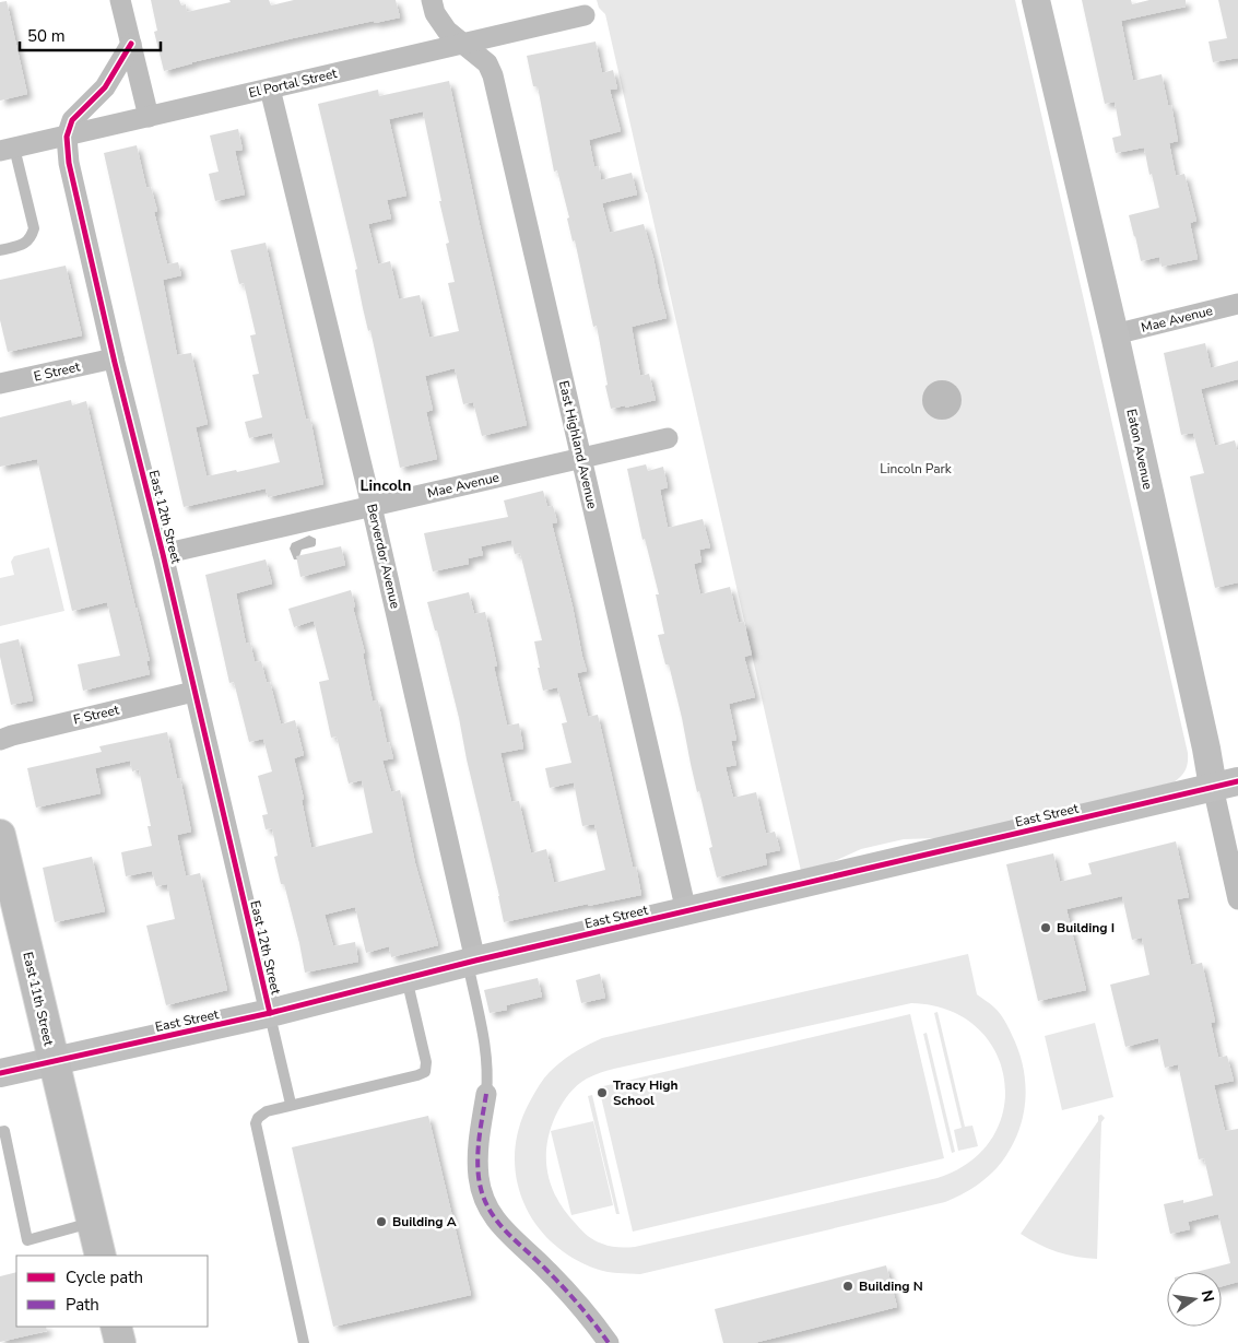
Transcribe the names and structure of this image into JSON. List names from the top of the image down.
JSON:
{
  "streets": {
    "main road": ["East 11th Street"],
    "street": [
      "El Portal Street",
      "Mae Avenue",
      "E Street",
      "East Highland Avenue",
      "Eaton Avenue",
      "East 12th Street",
      "Berverdor Avenue",
      "F Street",
      "East Street"
    ]
  },
  "crossings": [
    ["El Portal Street", "East Highland Avenue"],
    ["El Portal Street", "East 12th Street"],
    ["El Portal Street", "Berverdor Avenue"],
    ["Mae Avenue", "East Highland Avenue"],
    ["Mae Avenue", "Eaton Avenue"],
    ["Mae Avenue", "East 12th Street"],
    ["Mae Avenue", "Berverdor Avenue"],
    ["E Street", "East 12th Street"],
    ["East Highland Avenue", "East Street"],
    ["Eaton Avenue", "East Street"],
    ["East 12th Street", "F Street"],
    ["East 12th Street", "East Street"],
    ["Berverdor Avenue", "East Street"],
    ["East Street", "East 11th Street"]
  ],
  "districts": ["Lincoln"],
  "parks": ["Lincoln Park"],
  "places": [
    "Building I",
    "Tracy High School",
    "Building A",
    "Building N"
  ],
  "legend": ["Cycle path", "Path"],
  "scale_bar": "50 m",
  "north": "right"
}
